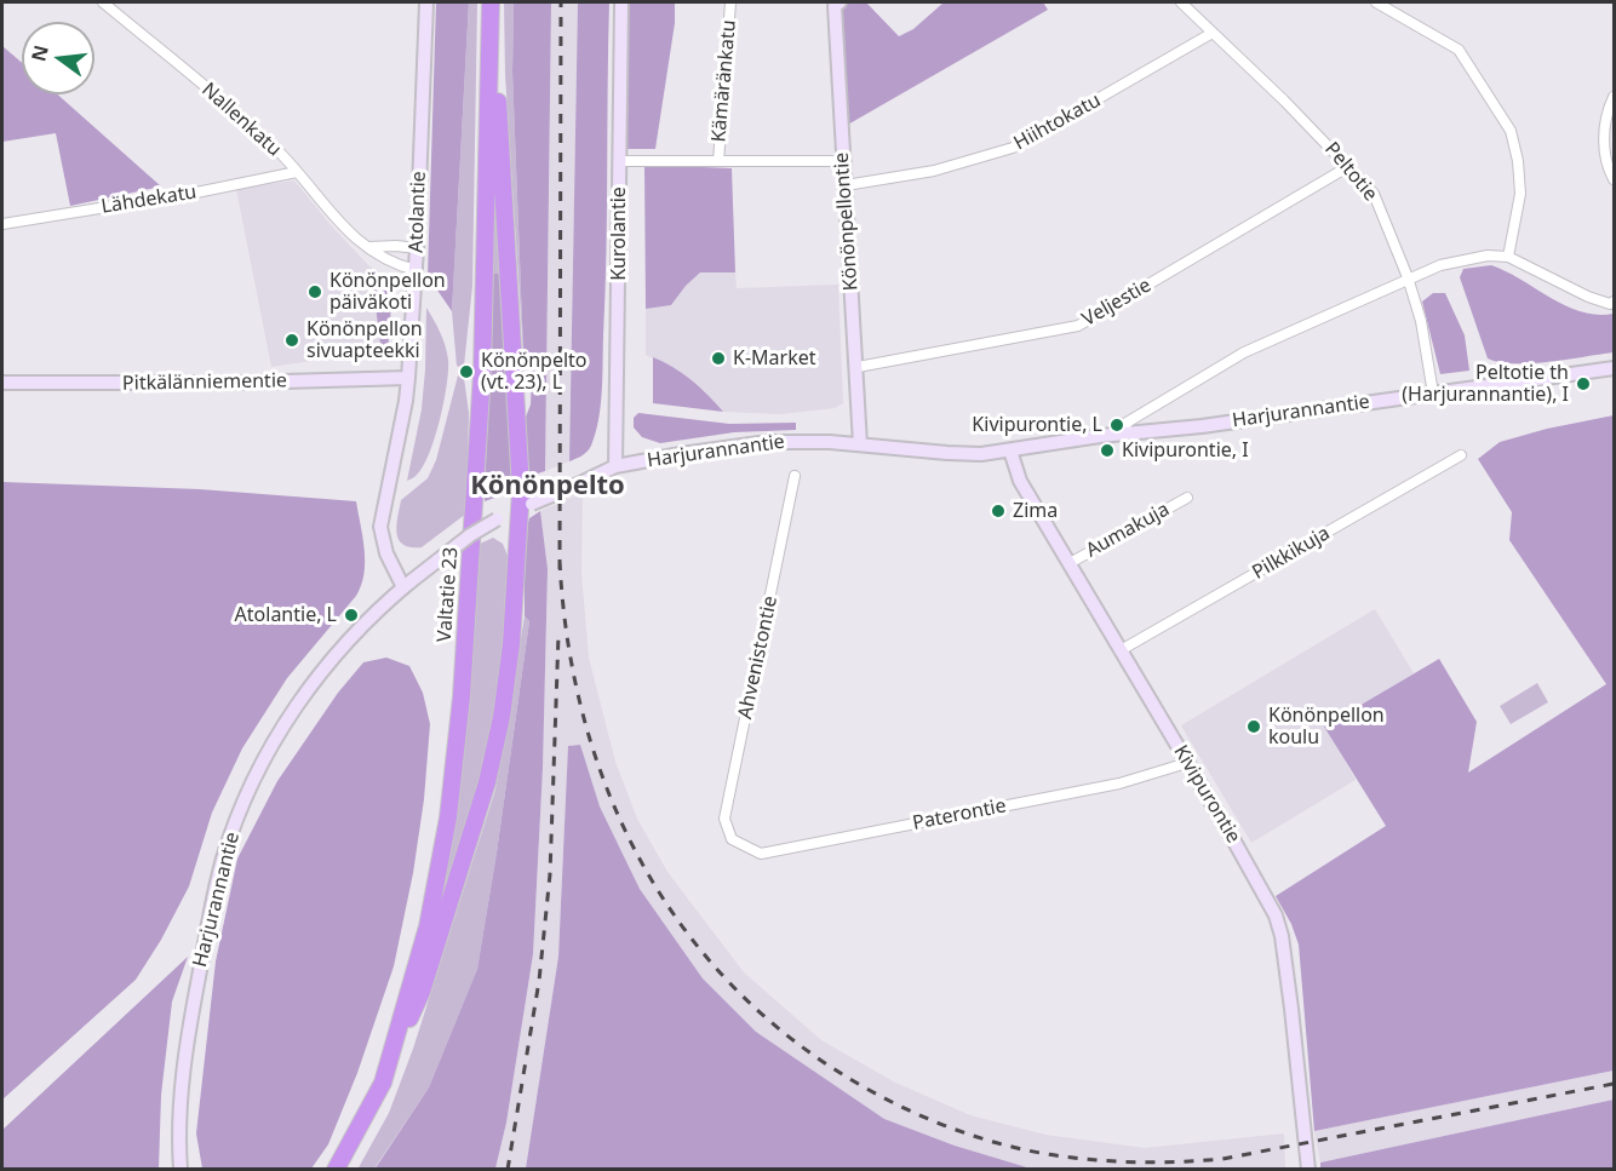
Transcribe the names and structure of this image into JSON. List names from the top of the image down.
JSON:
{
  "streets": {
    "highway": ["Valtatie 23"],
    "street": [
      "Kämäränkatu",
      "Nallenkatu",
      "Hiihtokatu",
      "Peltotie",
      "Lähdekatu",
      "Atolantie",
      "Könönpellontie",
      "Kurolantie",
      "Veljestie",
      "Pitkälänniementie",
      "Harjurannantie",
      "Aumakuja",
      "Pilkkikuja",
      "Ahvenistontie",
      "Kivipurontie",
      "Paterontie"
    ]
  },
  "crossings": [
    ["Nallenkatu", "Lähdekatu"],
    ["Nallenkatu", "Atolantie"],
    ["Hiihtokatu", "Peltotie"],
    ["Hiihtokatu", "Könönpellontie"],
    ["Peltotie", "Veljestie"],
    ["Peltotie", "Harjurannantie"],
    ["Atolantie", "Pitkälänniementie"],
    ["Atolantie", "Harjurannantie"],
    ["Könönpellontie", "Veljestie"],
    ["Könönpellontie", "Harjurannantie"],
    ["Kurolantie", "Harjurannantie"],
    ["Harjurannantie", "Kivipurontie"],
    ["Aumakuja", "Kivipurontie"],
    ["Pilkkikuja", "Kivipurontie"],
    ["Ahvenistontie", "Paterontie"],
    ["Kivipurontie", "Paterontie"]
  ],
  "districts": ["Könönpelto"],
  "places": [
    "Könönpellon päiväkoti",
    "Könönpellon sivuapteekki",
    "K-Market",
    "Könönpelto (vt. 23), L",
    "Peltotie th (Harjurannantie), I",
    "Kivipurontie, L",
    "Kivipurontie, I",
    "Zima",
    "Atolantie, L",
    "Könönpellon koulu"
  ],
  "north": "left"
}
